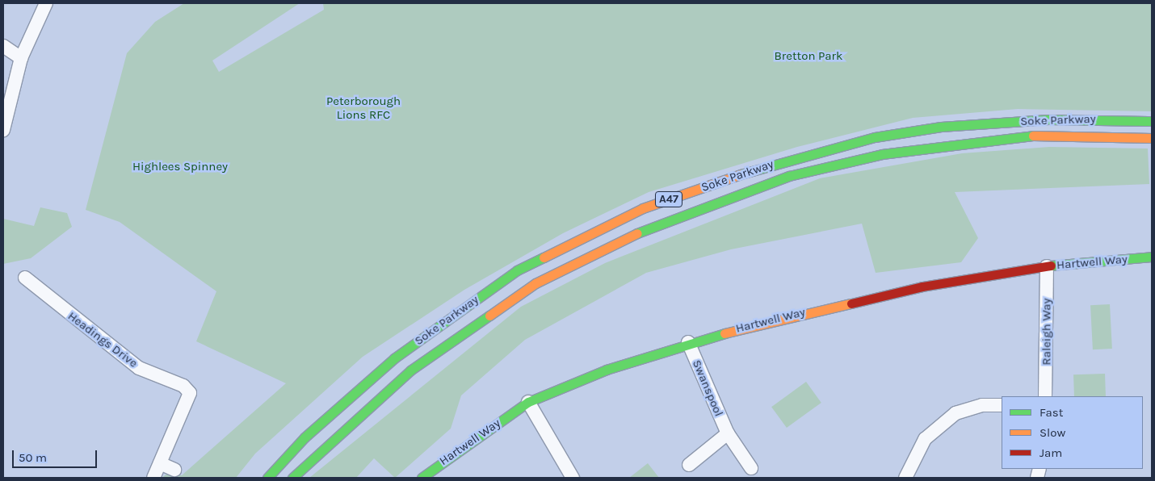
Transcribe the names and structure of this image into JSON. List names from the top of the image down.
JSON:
{
  "streets": {
    "main road": ["Soke Parkway", "A47", "Hartwell Way"],
    "street": ["Raleigh Way", "Headings Drive", "Swanspool"]
  },
  "crossings": [
    ["Hartwell Way", "Raleigh Way"],
    ["Hartwell Way", "Swanspool"]
  ],
  "parks": ["Bretton Park", "Peterborough Lions RFC", "Highlees Spinney"],
  "legend": ["Fast", "Slow", "Jam"],
  "scale_bar": "50 m"
}
